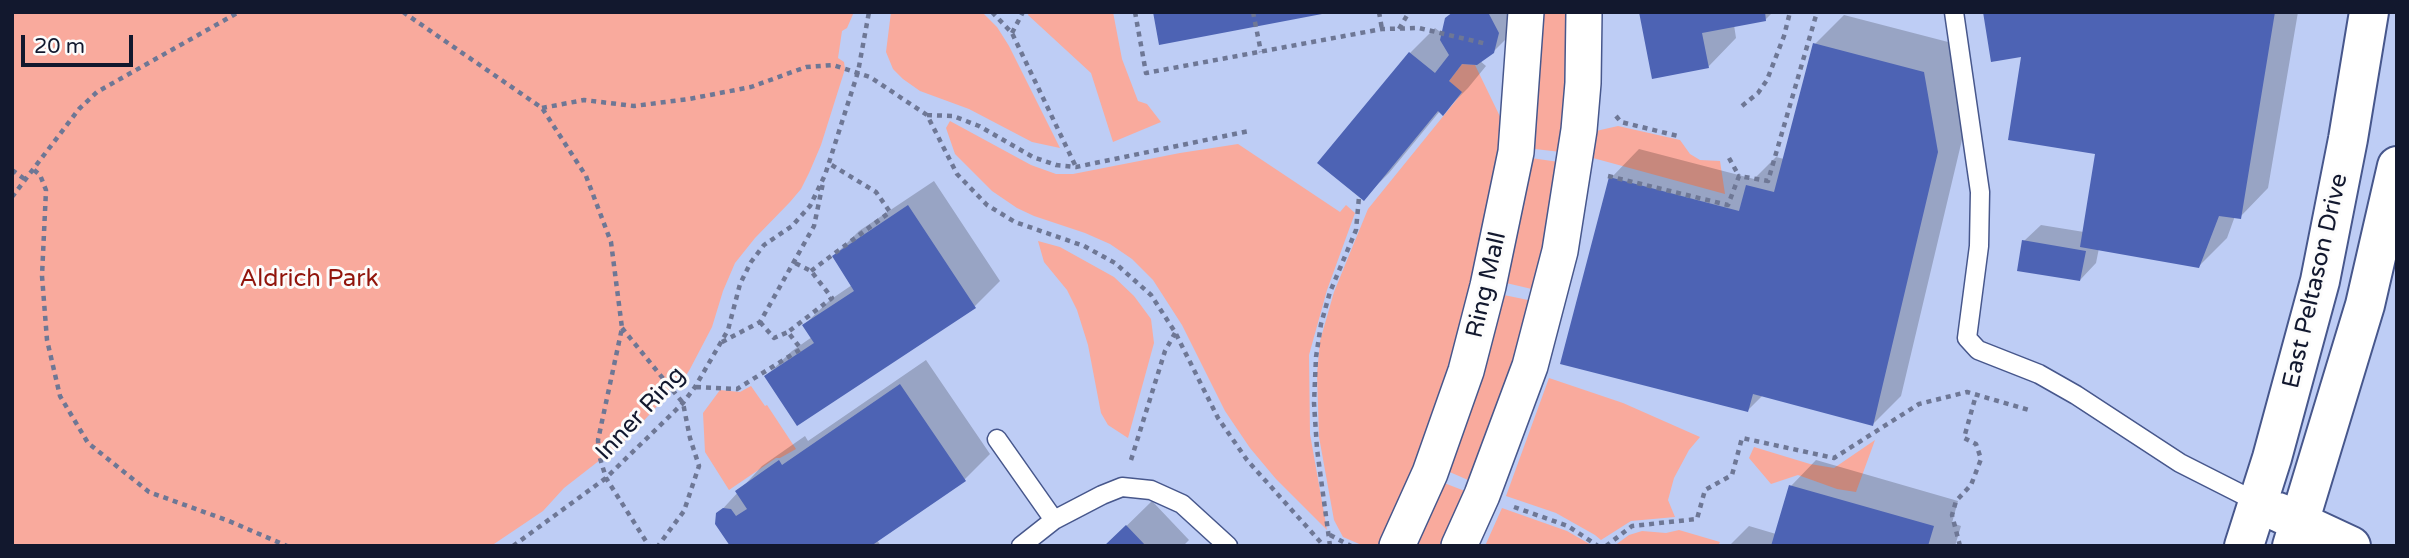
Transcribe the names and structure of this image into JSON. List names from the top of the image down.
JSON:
{
  "streets": {
    "main road": ["East Peltason Drive"],
    "street": ["Ring Mall"],
    "path": ["Inner Ring"]
  },
  "parks": ["Aldrich Park"],
  "scale_bar": "20 m"
}
